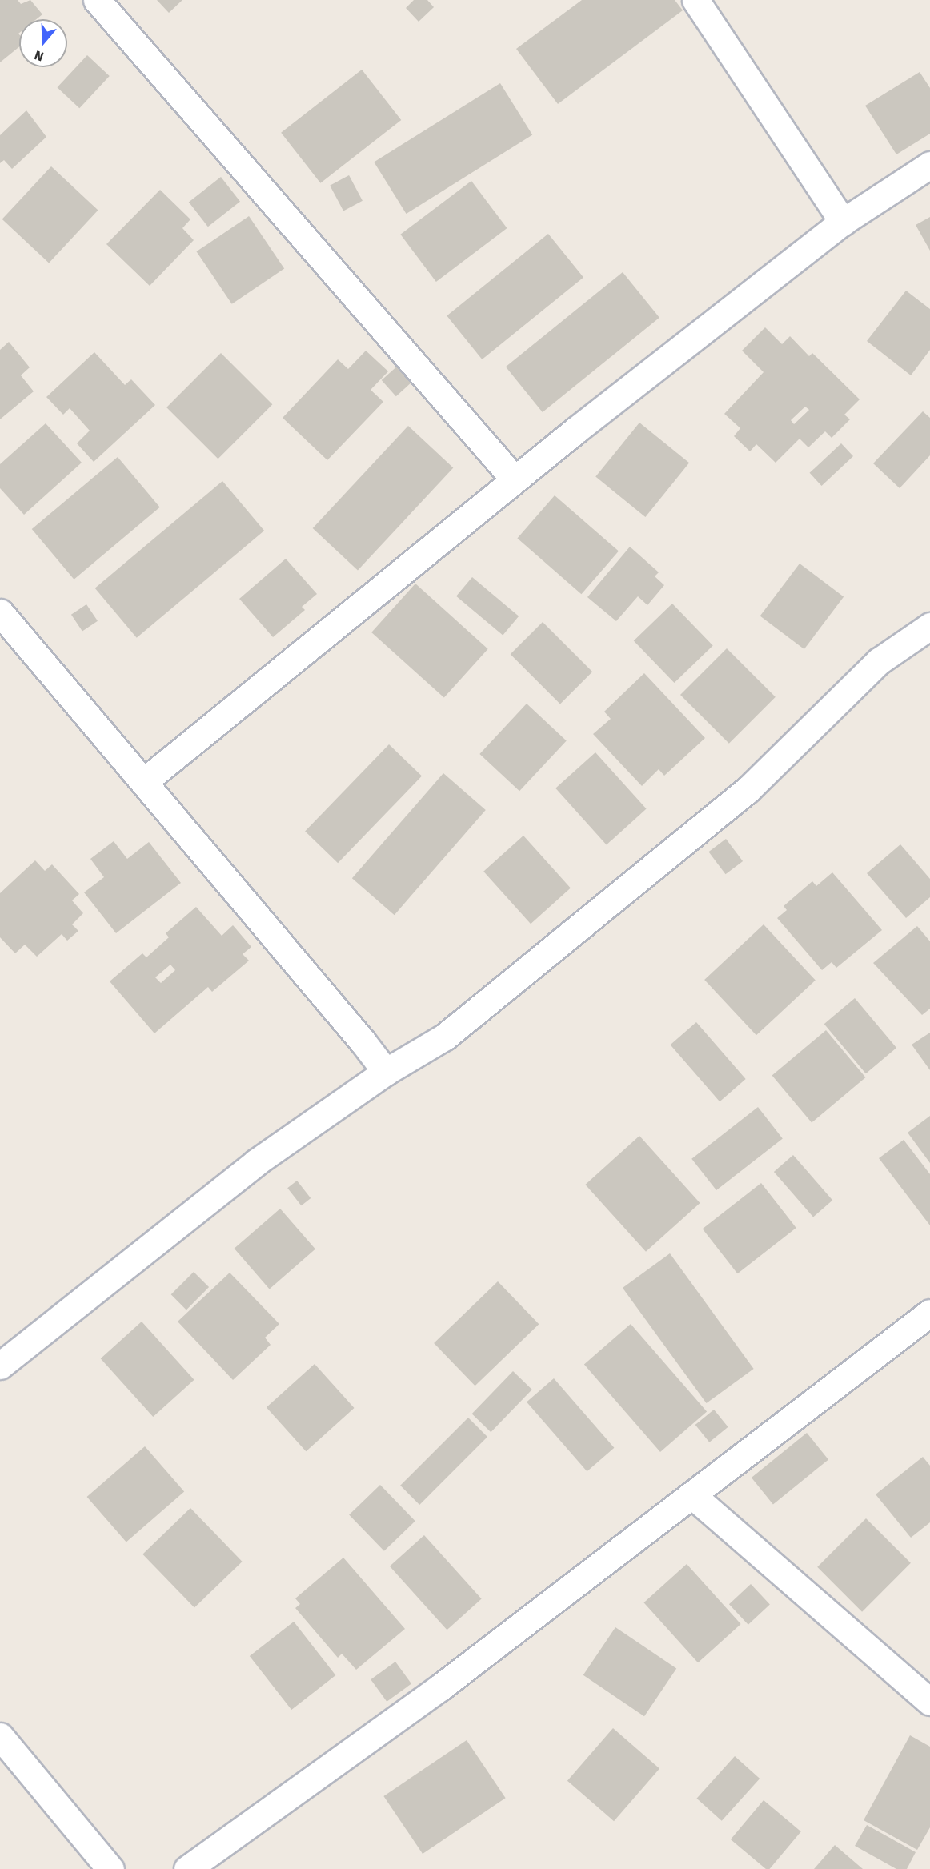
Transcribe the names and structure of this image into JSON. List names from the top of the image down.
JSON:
{
  "north": "bottom"
}
